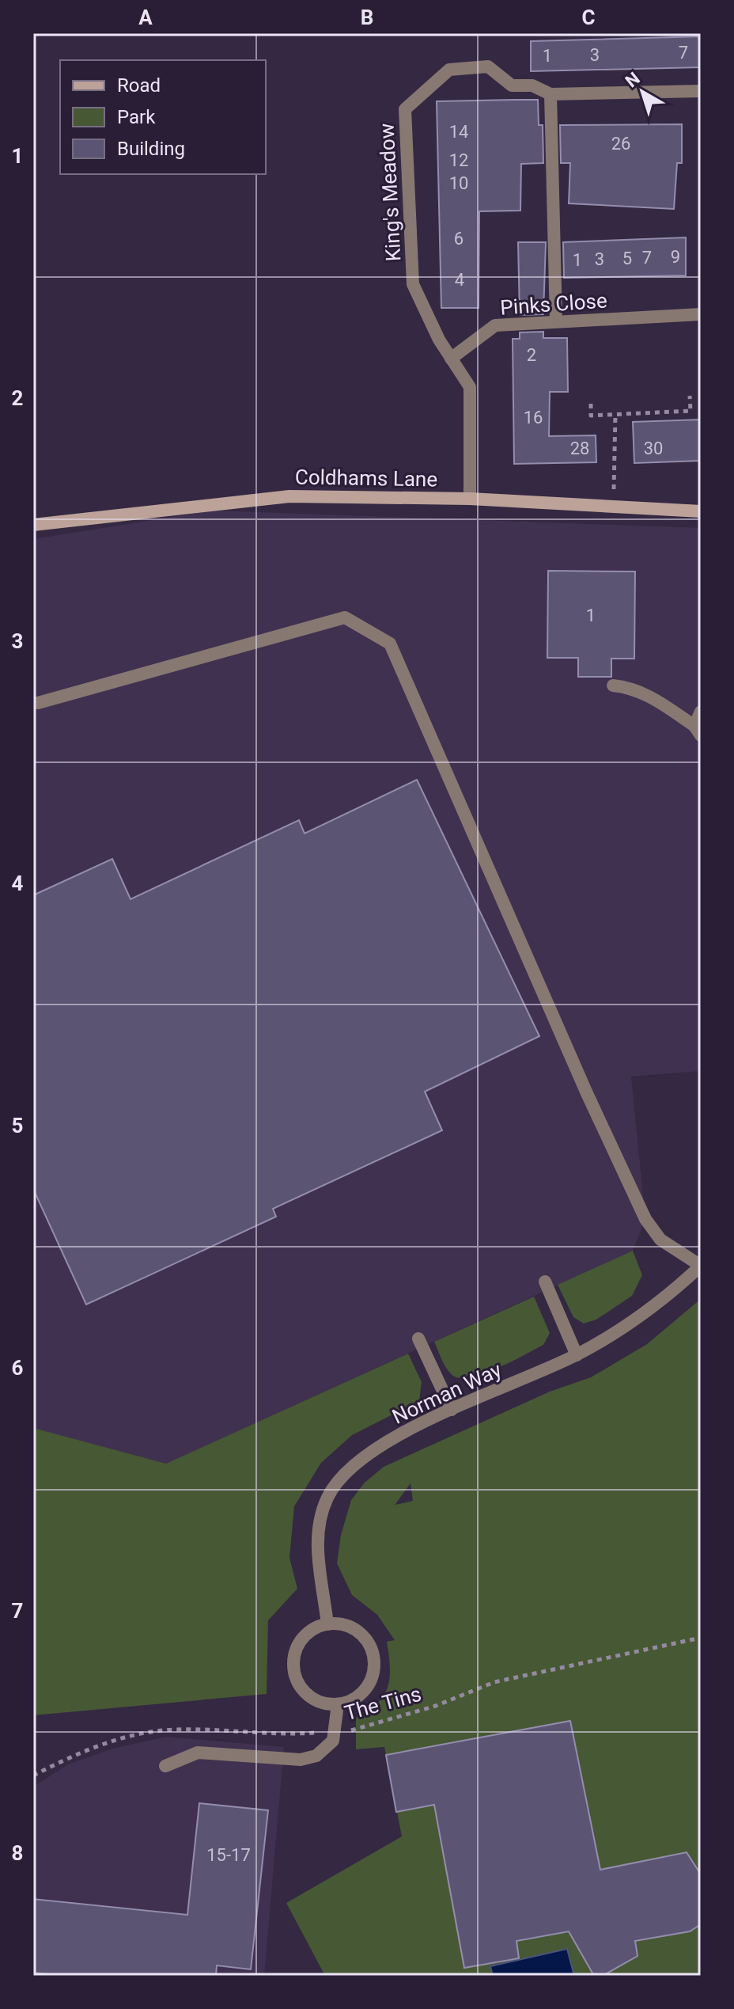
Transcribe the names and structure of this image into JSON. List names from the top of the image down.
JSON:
{
  "streets": {
    "street": [
      "King's Meadow",
      "Pinks Close",
      "Coldhams Lane",
      "Norman Way"
    ],
    "path": ["The Tins"]
  },
  "crossings": [
    ["King's Meadow", "Pinks Close"]
  ],
  "house_numbers": [
    "7",
    "3",
    "1",
    "14",
    "26",
    "12",
    "10",
    "6",
    "9",
    "7",
    "5",
    "3",
    "1",
    "4",
    "2",
    "16",
    "28",
    "30",
    "1",
    "15-17"
  ],
  "legend": ["Road", "Park", "Building"],
  "north": "top left",
  "grid": {
    "columns": ["A", "B", "C"],
    "rows": [
      "1",
      "2",
      "3",
      "4",
      "5",
      "6",
      "7",
      "8"
    ]
  }
}
